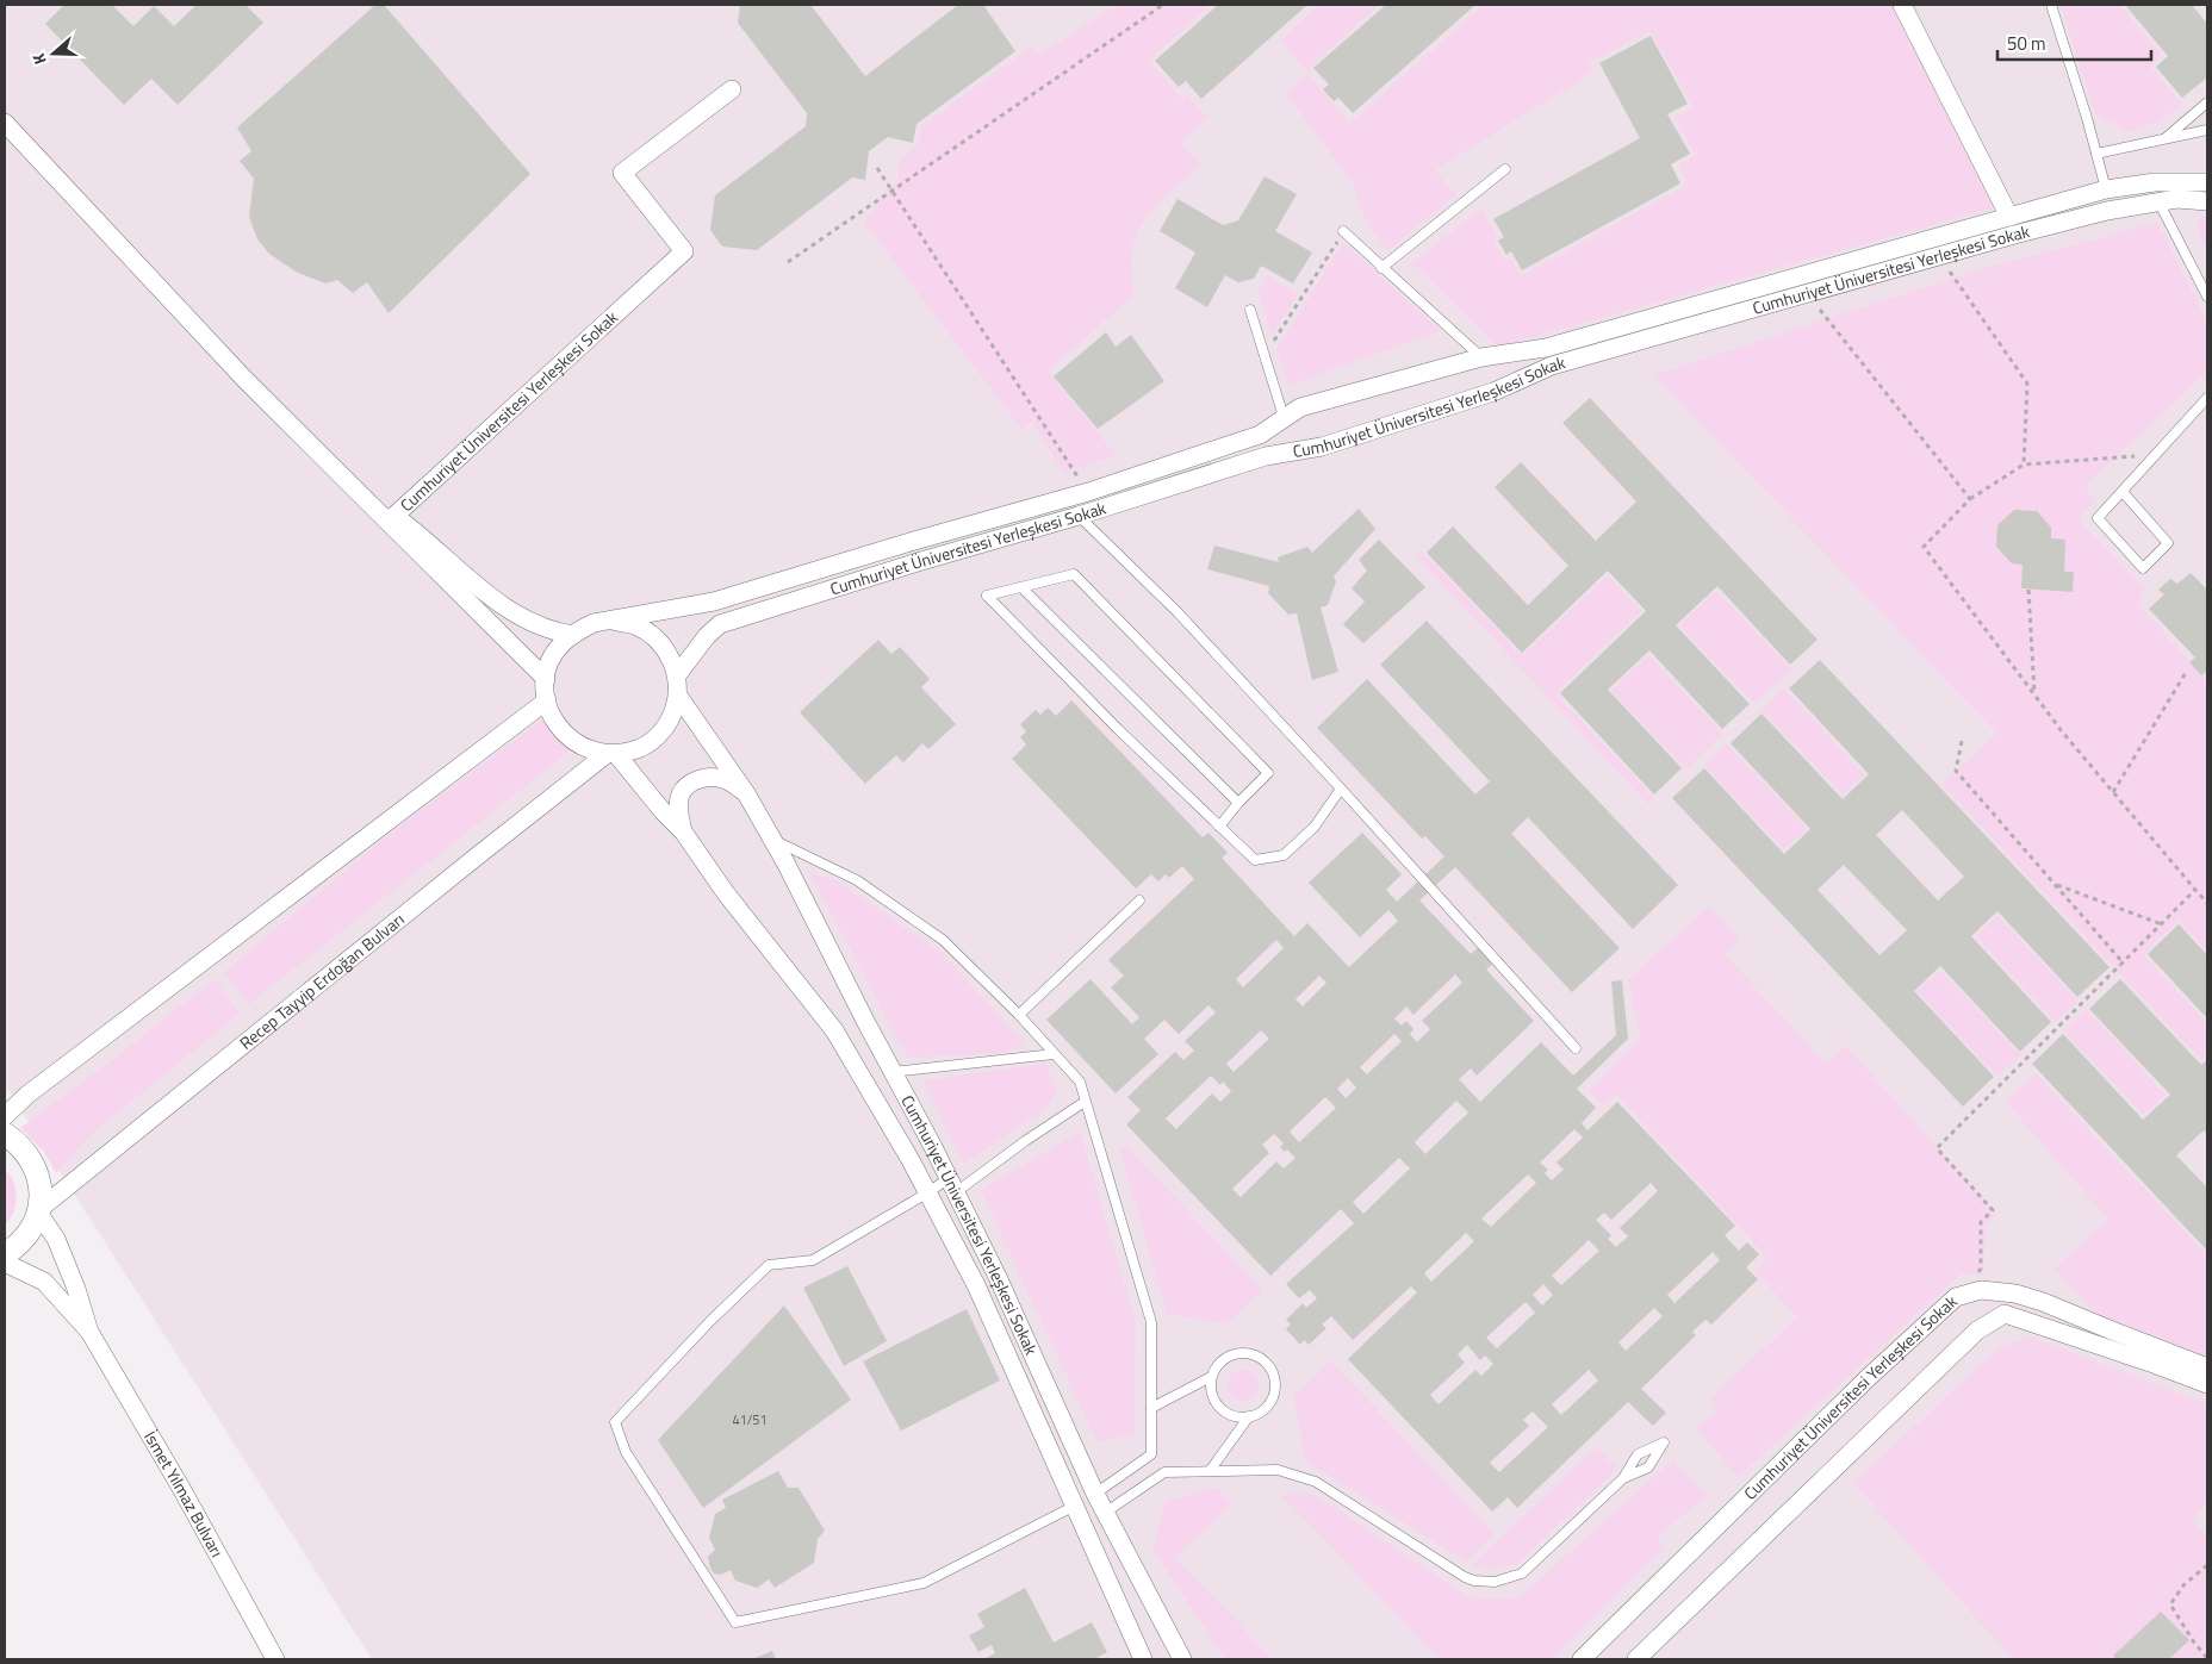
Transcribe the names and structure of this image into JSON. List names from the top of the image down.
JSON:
{
  "streets": {
    "street": ["Cumhuriyet Üniversitesi Yerleşkesi Sokak", "Recep Tayyip Erdoğan Bulvarı", "İsmet Yılmaz Bulvarı"]
  },
  "crossings": [
    ["Cumhuriyet Üniversitesi Yerleşkesi Sokak", "Recep Tayyip Erdoğan Bulvarı"],
    ["Recep Tayyip Erdoğan Bulvarı", "İsmet Yılmaz Bulvarı"]
  ],
  "house_numbers": ["41/51"],
  "scale_bar": "50 m",
  "north": "left"
}
